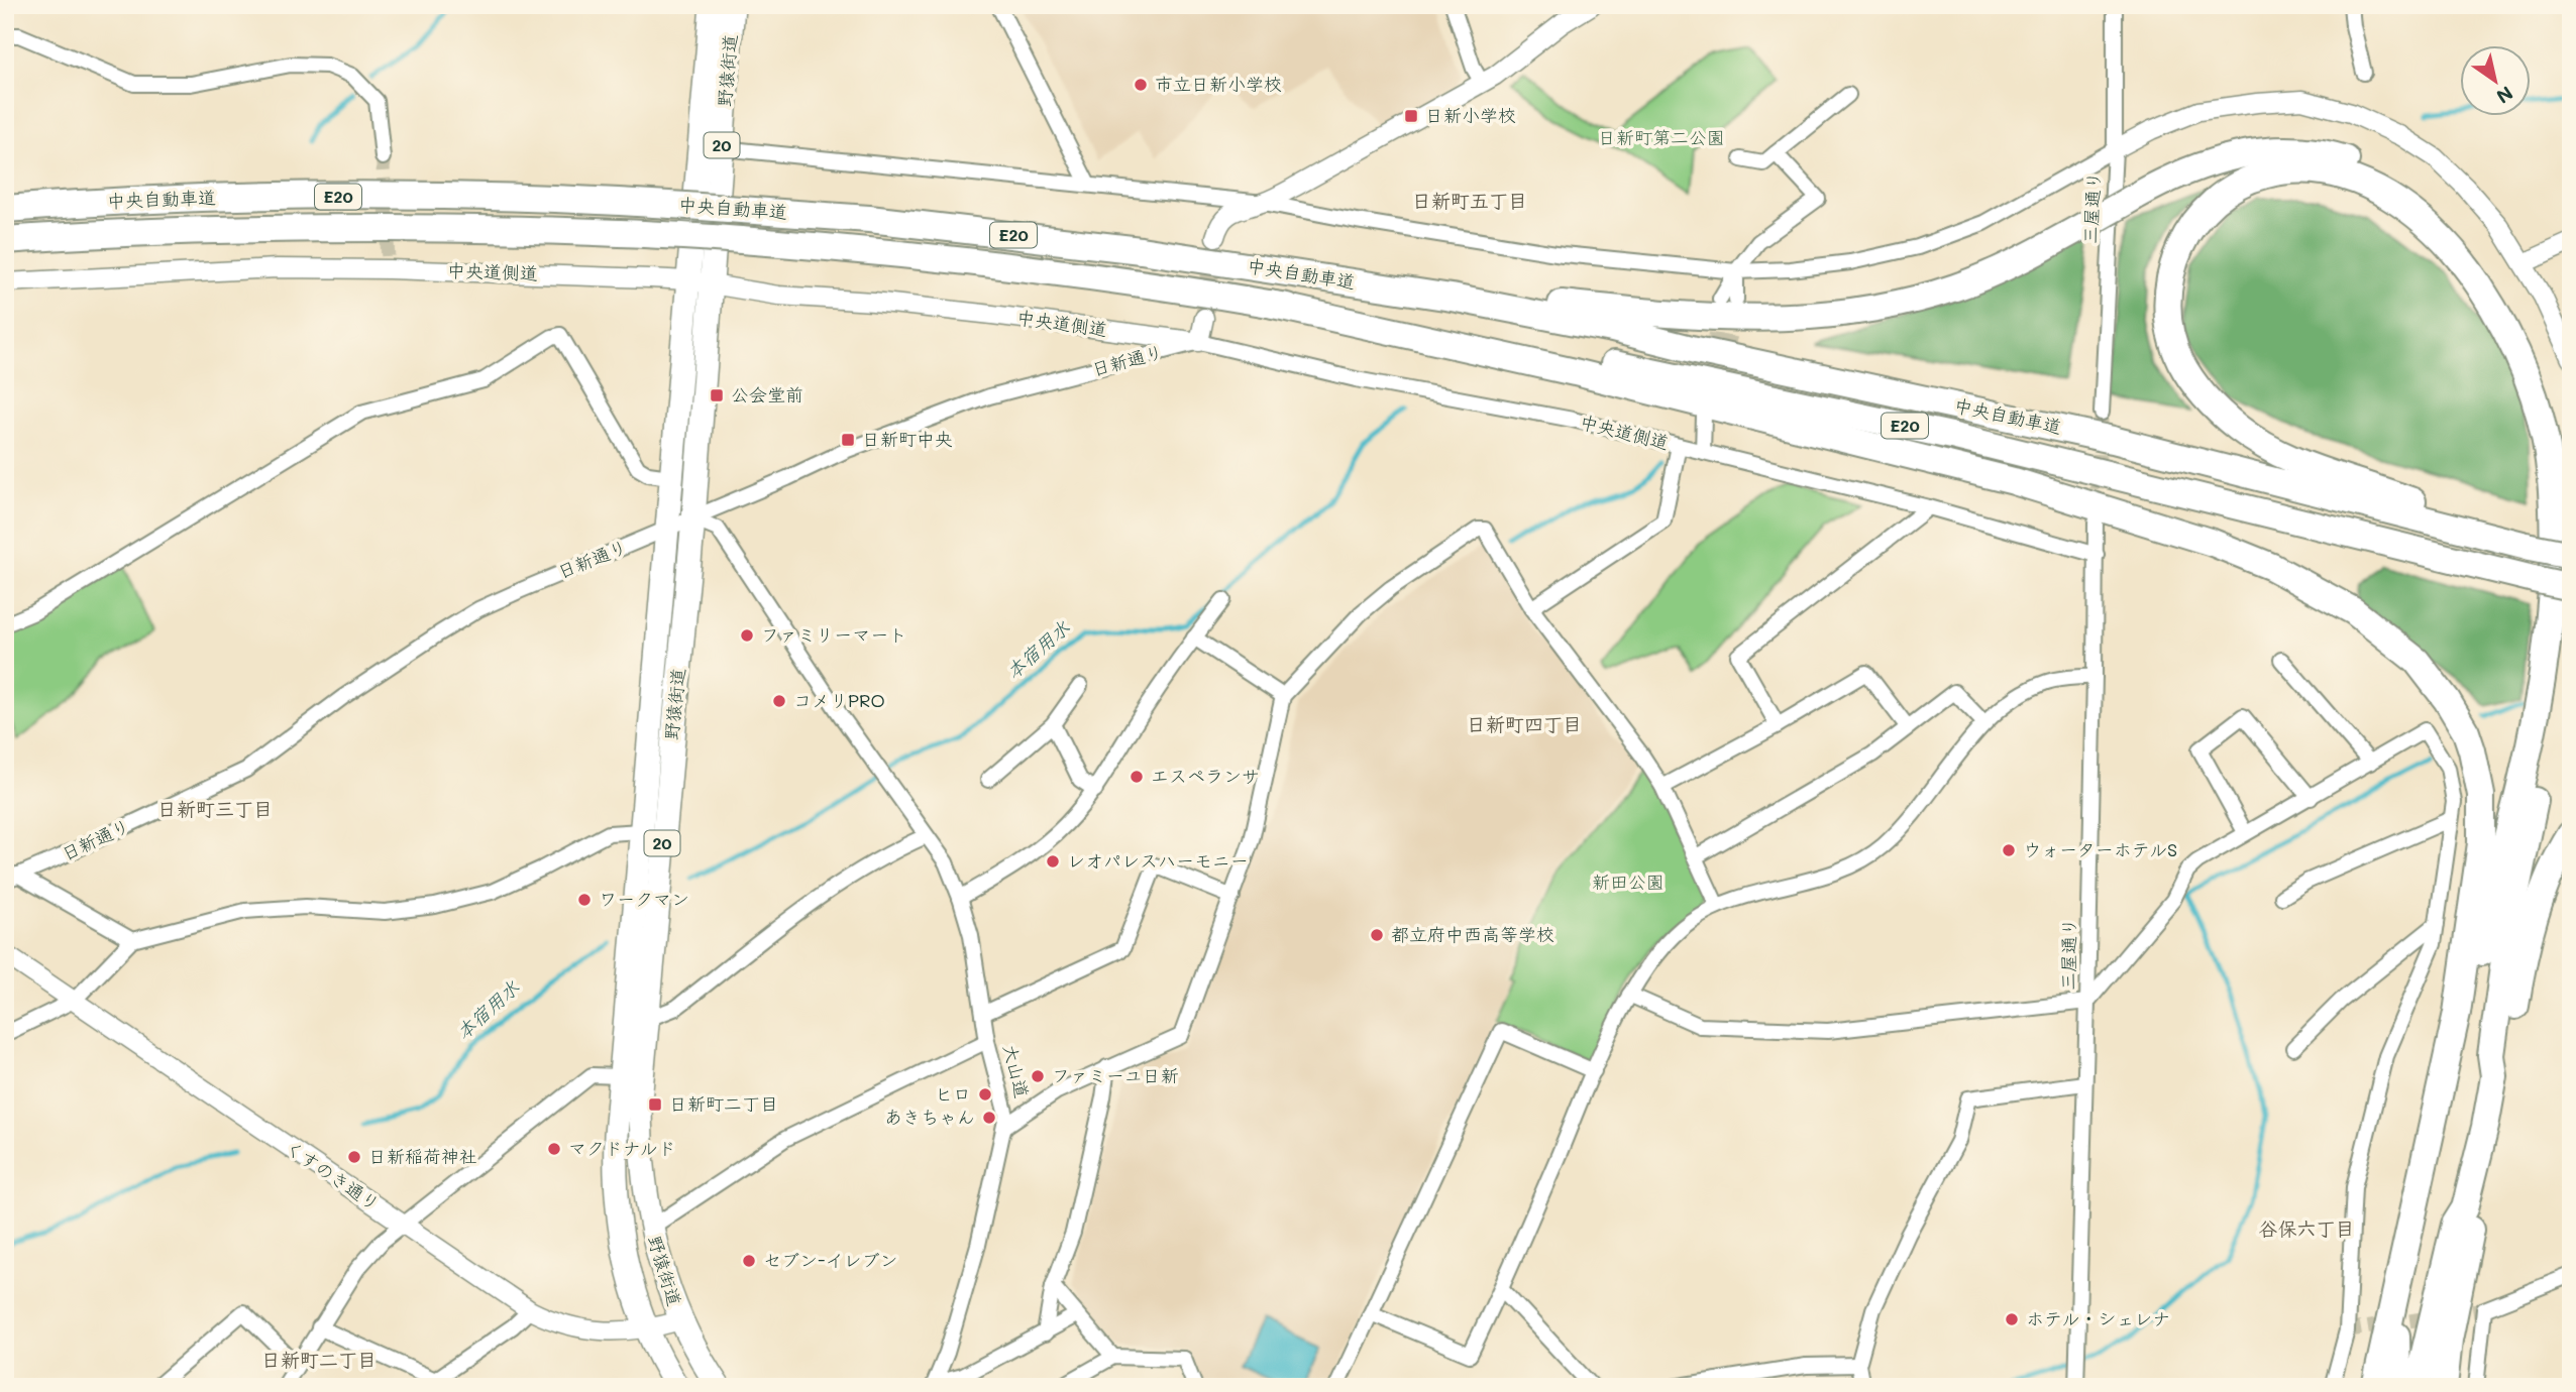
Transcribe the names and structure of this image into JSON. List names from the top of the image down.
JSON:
{
  "streets": {
    "highway": ["E20", "中央自動車道"],
    "main road": ["野猿街道", "20"],
    "street": [
      "三屋通り",
      "中央道側道",
      "日新通り",
      "大山道",
      "くすのき通り"
    ]
  },
  "crossings": [
    ["野猿街道", "中央道側道"],
    ["野猿街道", "日新通り"],
    ["野猿街道", "大山道"],
    ["野猿街道", "くすのき通り"],
    ["三屋通り", "中央道側道"],
    ["中央道側道", "日新通り"],
    ["日新通り", "大山道"]
  ],
  "districts": [
    "日新町五丁目",
    "日新町四丁目",
    "日新町三丁目",
    "谷保六丁目",
    "日新町二丁目"
  ],
  "water": ["本宿用水"],
  "parks": ["日新町第二公園", "新田公園"],
  "places": {
    "other": [
      "市立日新小学校",
      "ファミリーマート",
      "コメリPRO",
      "エスペランサ",
      "ウォーターホテルS",
      "レオパレスハーモニー",
      "ワークマン",
      "都立府中西高等学校",
      "ファミーユ日新",
      "ヒロ",
      "あきちゃん",
      "マクドナルド",
      "日新稲荷神社",
      "セブン-イレブン",
      "ホテル・シェレナ"
    ],
    "transit": [
      "日新小学校",
      "公会堂前",
      "日新町中央",
      "日新町二丁目"
    ]
  },
  "north": "bottom right"
}
